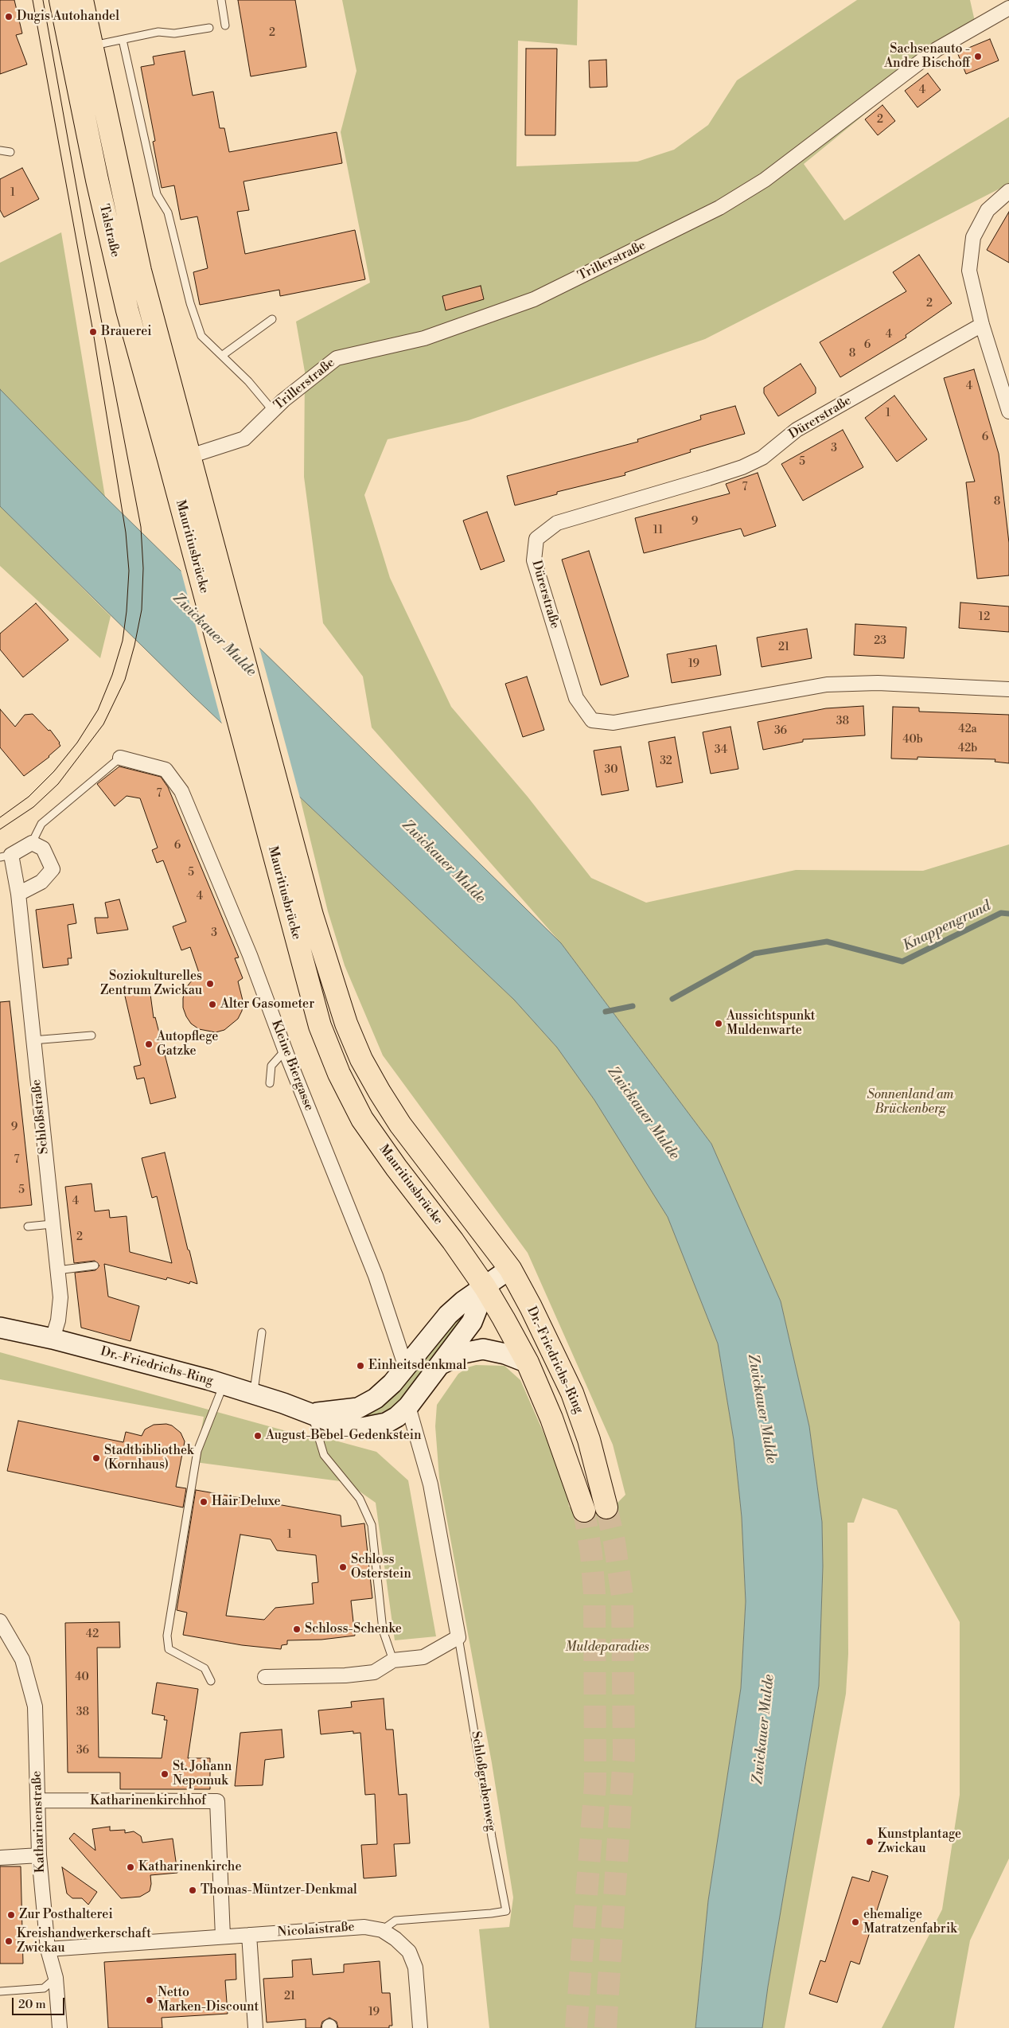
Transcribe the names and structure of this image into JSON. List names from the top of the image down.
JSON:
{
  "streets": {
    "main road": ["Talstraße", "Mauritiusbrücke", "Dr.-Friedrichs-Ring"],
    "street": [
      "Trillerstraße",
      "Dürerstraße",
      "Kleine Biergasse",
      "Schloßstraße",
      "Schloßgrabenweg",
      "Katharinenkirchhof",
      "Katharinenstraße",
      "Nicolaistraße"
    ]
  },
  "crossings": [
    ["Talstraße", "Trillerstraße"],
    ["Talstraße", "Mauritiusbrücke"],
    ["Trillerstraße", "Mauritiusbrücke"],
    ["Mauritiusbrücke", "Dr.-Friedrichs-Ring"],
    ["Kleine Biergasse", "Dr.-Friedrichs-Ring"],
    ["Schloßstraße", "Dr.-Friedrichs-Ring"],
    ["Dr.-Friedrichs-Ring", "Schloßgrabenweg"],
    ["Schloßgrabenweg", "Nicolaistraße"],
    ["Katharinenkirchhof", "Katharinenstraße"],
    ["Katharinenkirchhof", "Nicolaistraße"],
    ["Katharinenstraße", "Nicolaistraße"]
  ],
  "water": ["Zwickauer Mulde", "Knappengrund"],
  "parks": ["Sonnenland am Brückenberg", "Muldeparadies"],
  "places": [
    "Dugis Autohandel",
    "Sachsenauto - Andre Bischoff",
    "Brauerei",
    "Soziokulturelles Zentrum Zwickau",
    "Alter Gasometer",
    "Aussichtspunkt Muldenwarte",
    "Autopflege Gatzke",
    "Einheitsdenkmal",
    "August-Bebel-Gedenkstein",
    "Stadtbibliothek (Kornhaus)",
    "Hair Deluxe",
    "Schloss Osterstein",
    "Schloss-Schenke",
    "St. Johann Nepomuk",
    "Kunstplantage Zwickau",
    "Katharinenkirche",
    "Thomas-Müntzer-Denkmal",
    "Zur Posthalterei",
    "ehemalige Matratzenfabrik",
    "Kreishandwerkerschaft Zwickau",
    "Netto Marken-Discount"
  ],
  "house_numbers": [
    "2",
    "4",
    "2",
    "1",
    "2",
    "4",
    "6",
    "8",
    "4",
    "1",
    "6",
    "3",
    "5",
    "7",
    "8",
    "9",
    "11",
    "12",
    "23",
    "21",
    "19",
    "38",
    "42a",
    "36",
    "40b",
    "42b",
    "34",
    "32",
    "30",
    "7",
    "6",
    "5",
    "4",
    "3",
    "9",
    "7",
    "5",
    "4",
    "2",
    "1",
    "42",
    "40",
    "38",
    "36",
    "21",
    "19"
  ],
  "scale_bar": "20 m"
}
